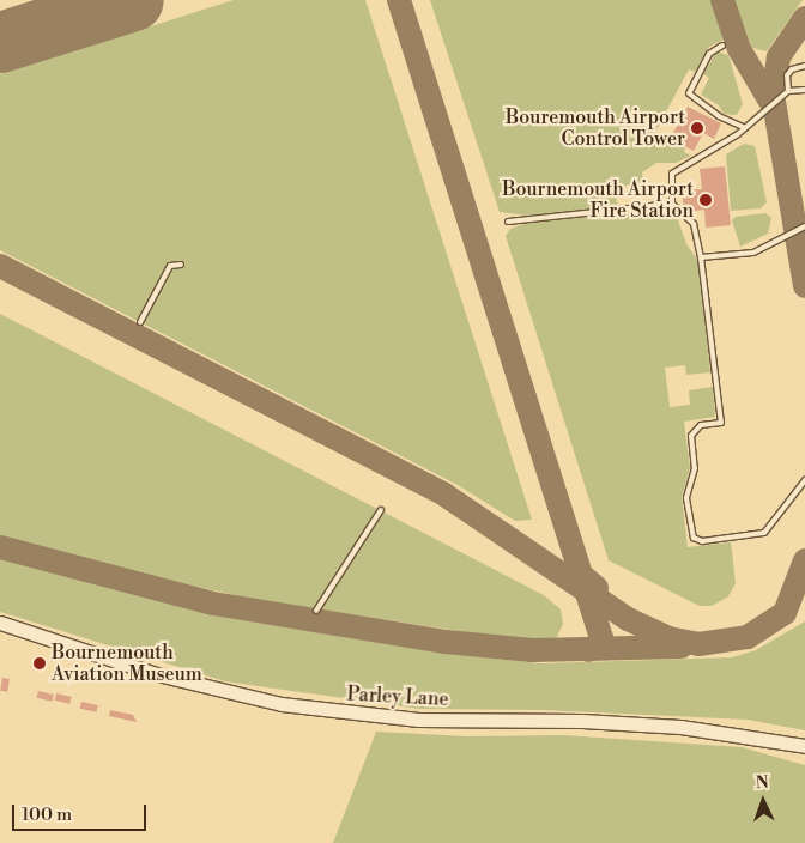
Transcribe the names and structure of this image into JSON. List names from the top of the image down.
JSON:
{
  "streets": {
    "main road": ["Parley Lane"]
  },
  "places": ["Bouremouth Airport Control Tower", "Bournemouth Airport Fire Station", "Bournemouth Aviation Museum"],
  "scale_bar": "100 m",
  "north": "top"
}
